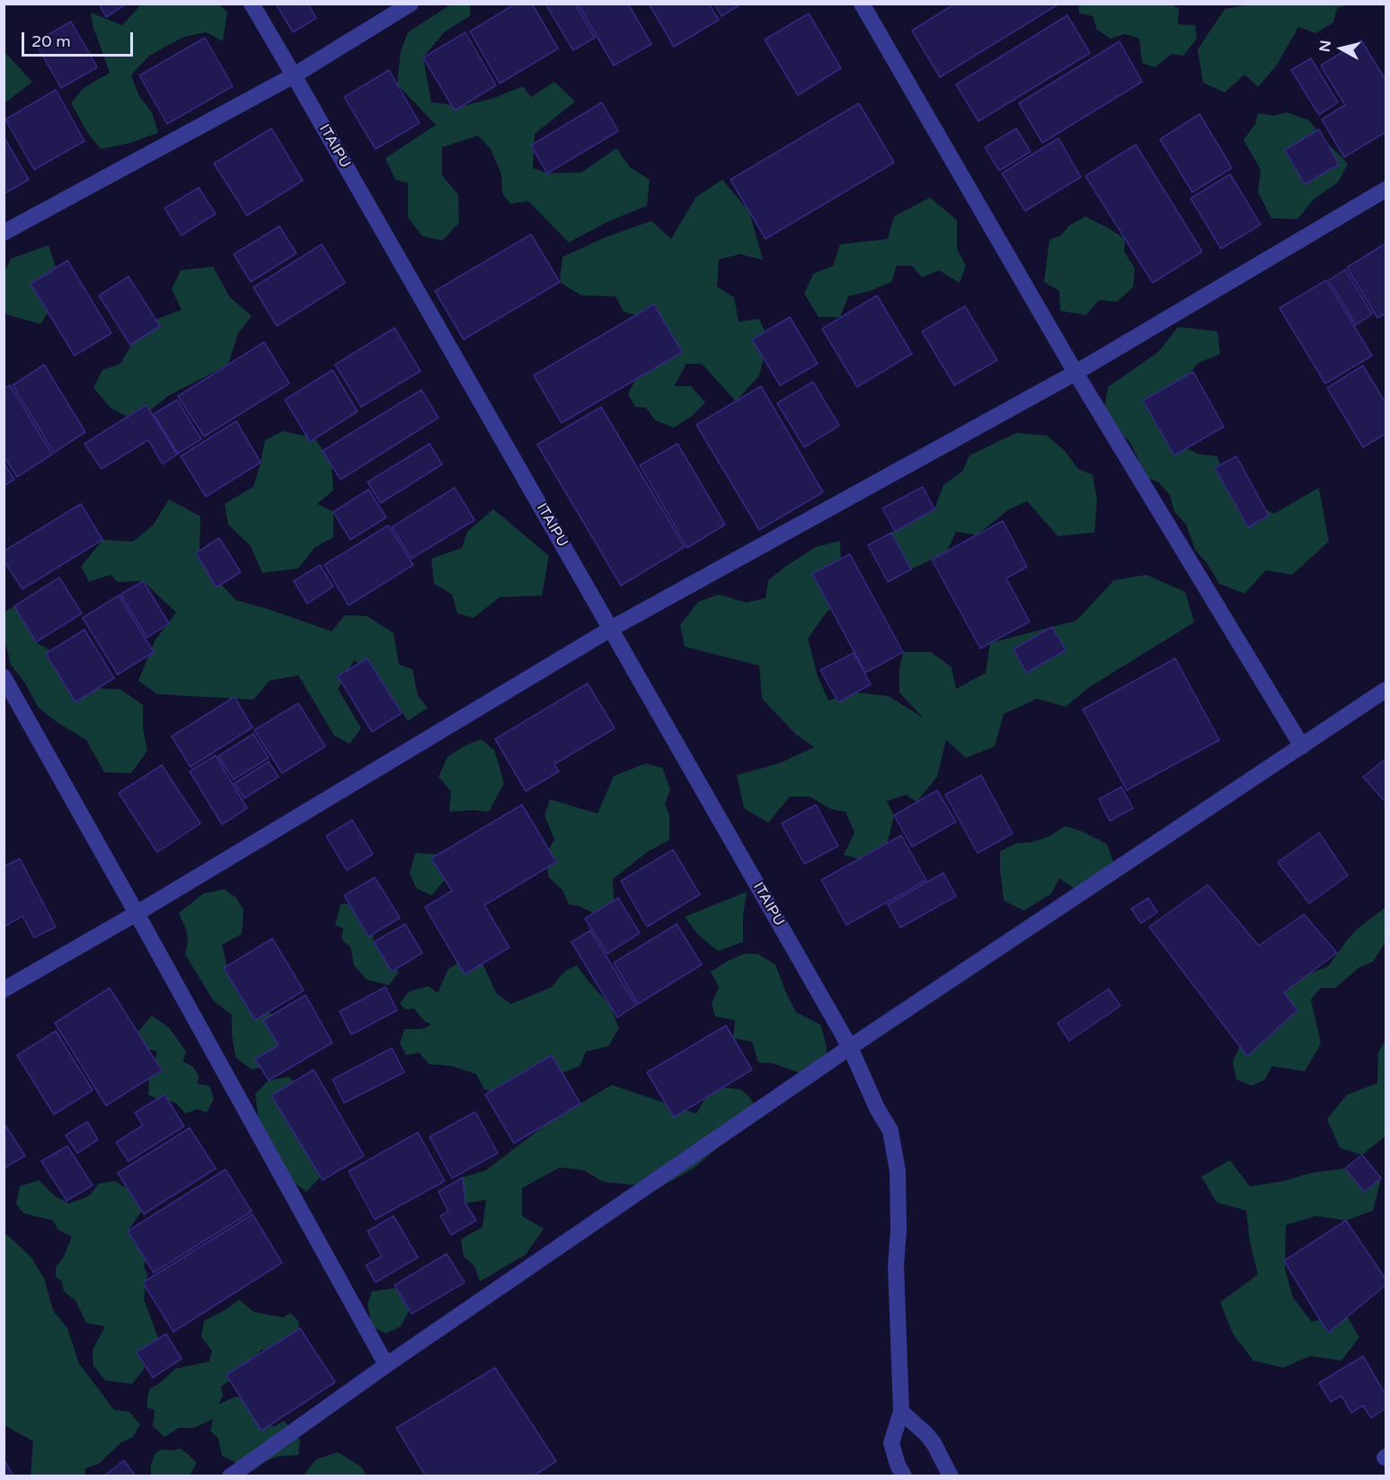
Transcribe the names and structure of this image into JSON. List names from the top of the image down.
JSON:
{
  "streets": {
    "street": ["ITAIPU"]
  },
  "scale_bar": "20 m",
  "north": "left"
}
